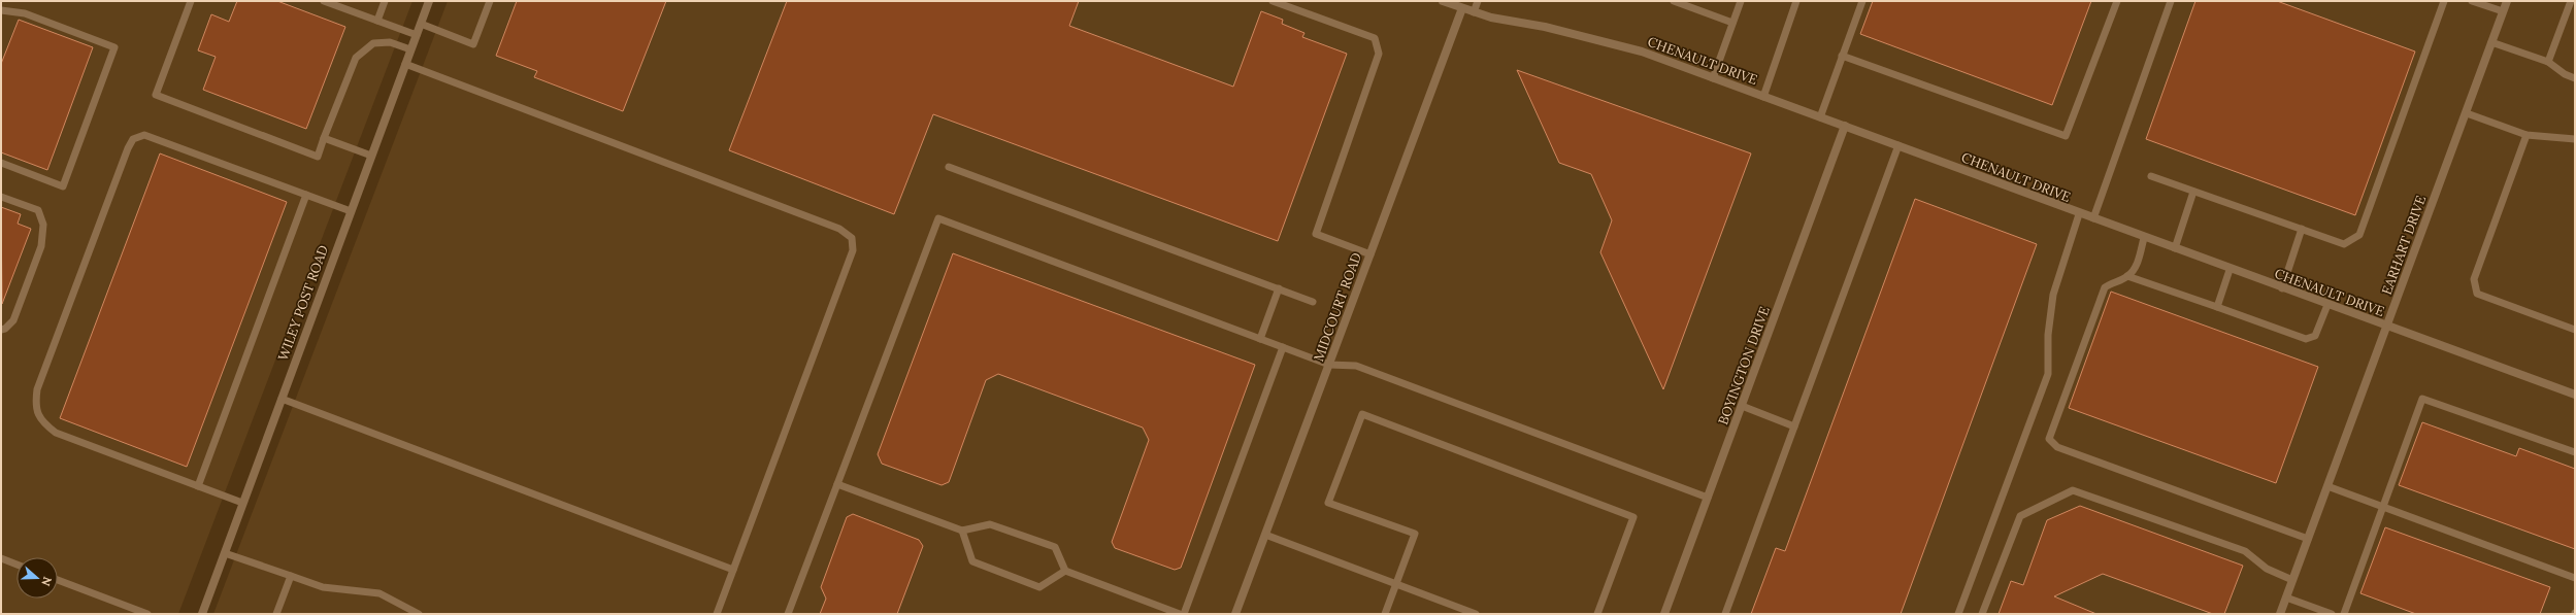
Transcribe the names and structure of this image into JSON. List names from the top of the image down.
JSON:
{
  "streets": {
    "street": [
      "CHENAULT DRIVE",
      "EARHART DRIVE",
      "WILEY POST ROAD",
      "MIDCOURT ROAD",
      "BOYINGTON DRIVE"
    ]
  },
  "crossings": [
    ["CHENAULT DRIVE", "EARHART DRIVE"],
    ["CHENAULT DRIVE", "MIDCOURT ROAD"],
    ["CHENAULT DRIVE", "BOYINGTON DRIVE"]
  ],
  "north": "right"
}
